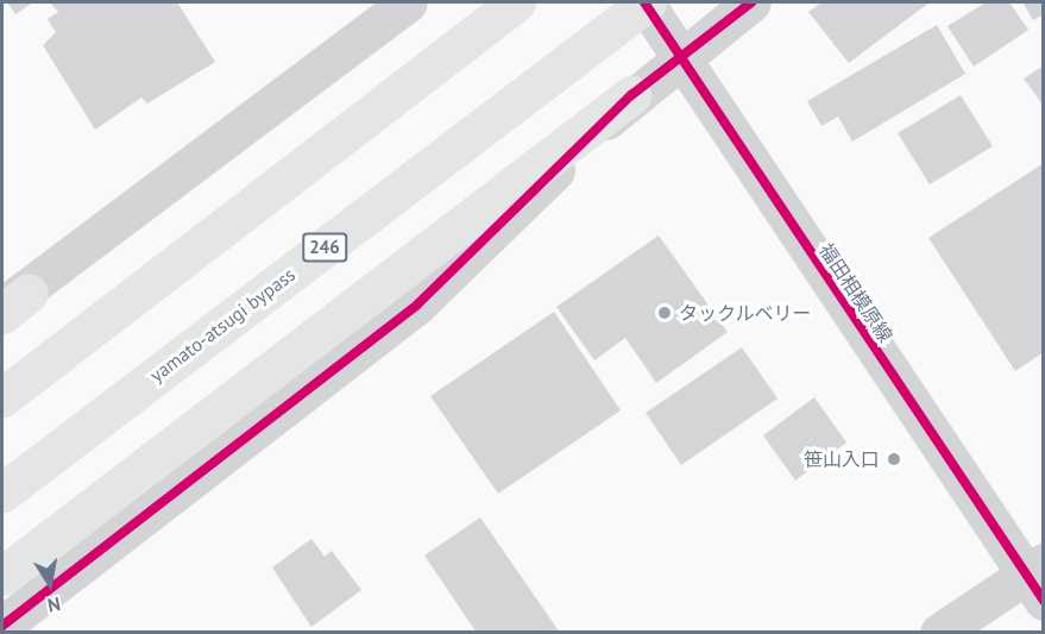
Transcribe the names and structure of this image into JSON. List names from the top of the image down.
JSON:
{
  "streets": {
    "highway": ["246", "yamato-atsugi bypass"],
    "street": ["福田相模原線"]
  },
  "crossings": [
    ["福田相模原線", "yamato-atsugi bypass"]
  ],
  "places": ["タックルベリー", "笹山入口"],
  "north": "bottom"
}
